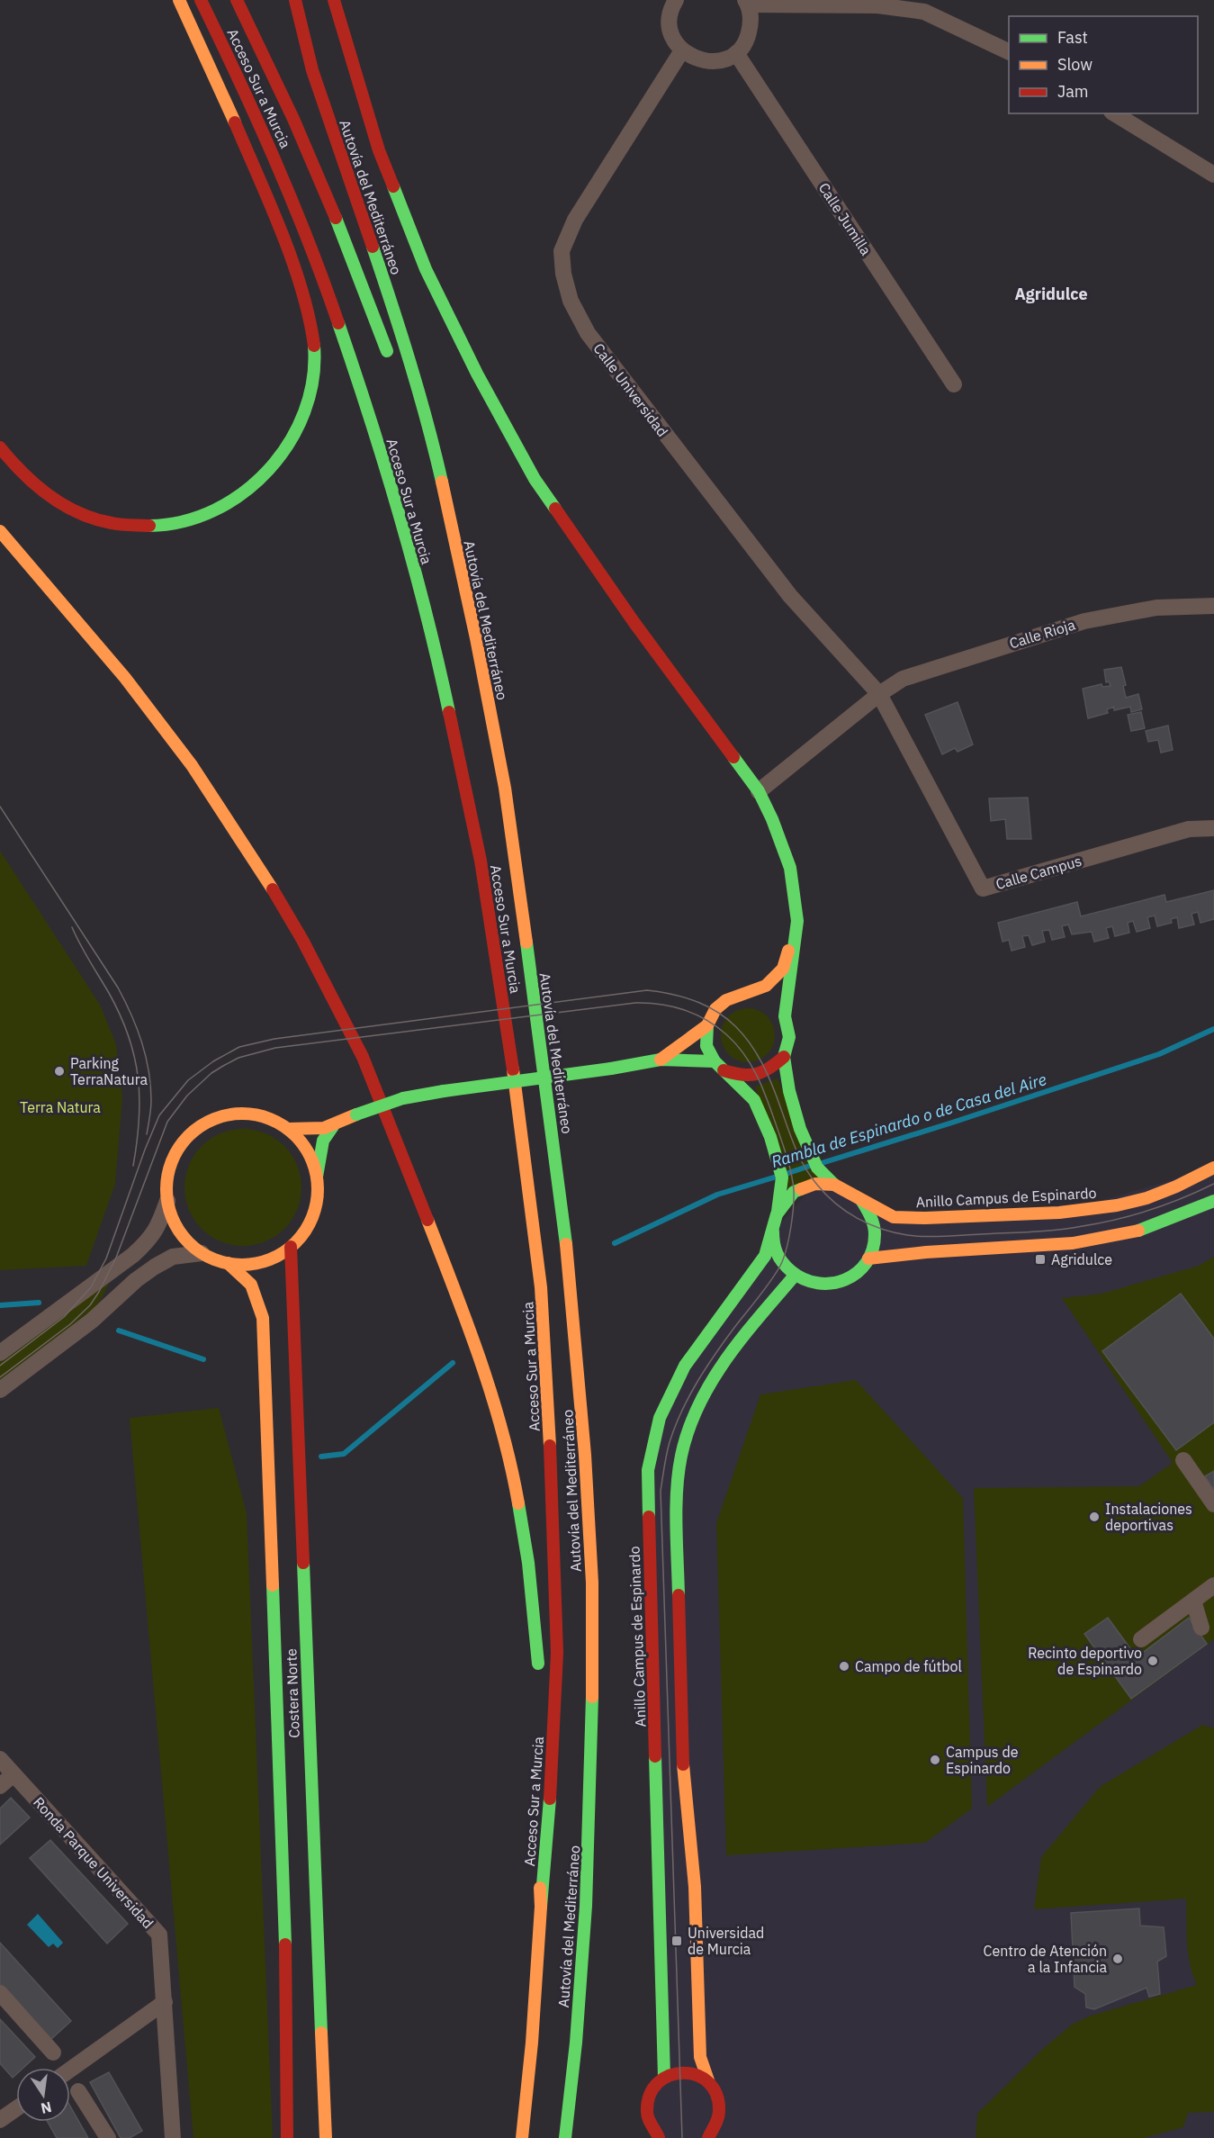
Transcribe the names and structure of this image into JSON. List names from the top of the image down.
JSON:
{
  "streets": {
    "main road": [
      "Acceso Sur a Murcia",
      "Autovía del Mediterráneo",
      "Anillo Campus de Espinardo",
      "Costera Norte"
    ],
    "street": [
      "Calle Jumilla",
      "Calle Universidad",
      "Calle Rioja",
      "Calle Campus",
      "Ronda Parque Universidad"
    ]
  },
  "crossings": [
    ["Acceso Sur a Murcia", "Autovía del Mediterráneo"],
    ["Calle Universidad", "Calle Rioja"],
    ["Calle Universidad", "Calle Campus"],
    ["Calle Rioja", "Calle Campus"]
  ],
  "districts": ["Agridulce"],
  "water": ["Rambla de Espinardo o de Casa del Aire"],
  "parks": ["Terra Natura"],
  "places": {
    "other": [
      "Parking TerraNatura",
      "Instalaciones deportivas",
      "Recinto deportivo de Espinardo",
      "Campo de fútbol",
      "Campus de Espinardo",
      "Centro de Atención a la Infancia"
    ],
    "transit": ["Agridulce", "Universidad de Murcia"]
  },
  "legend": ["Fast", "Slow", "Jam"],
  "north": "bottom"
}
